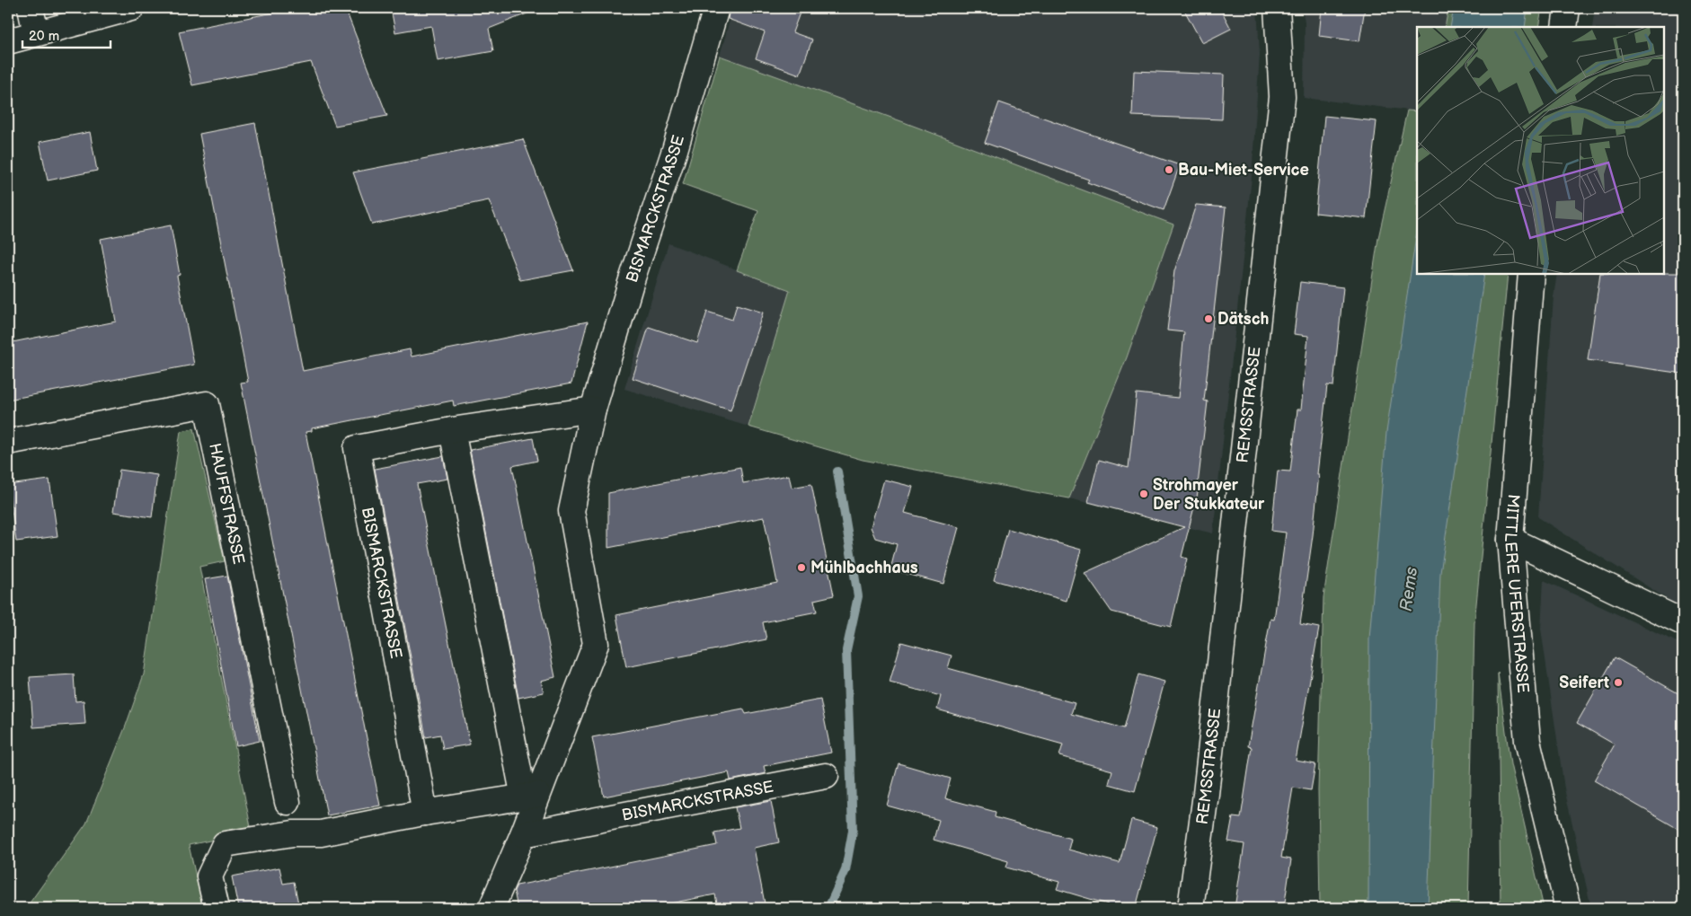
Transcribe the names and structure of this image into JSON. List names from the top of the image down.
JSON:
{
  "streets": {
    "street": [
      "BISMARCKSTRASSE",
      "REMSSTRASSE",
      "HAUFFSTRASSE",
      "MITTLERE UFERSTRASSE"
    ]
  },
  "water": ["Rems"],
  "places": [
    "Bau-Miet-Service",
    "Dätsch",
    "Strohmayer Der Stukkateur",
    "Mühlbachhaus",
    "Seifert"
  ],
  "scale_bar": "20 m"
}
